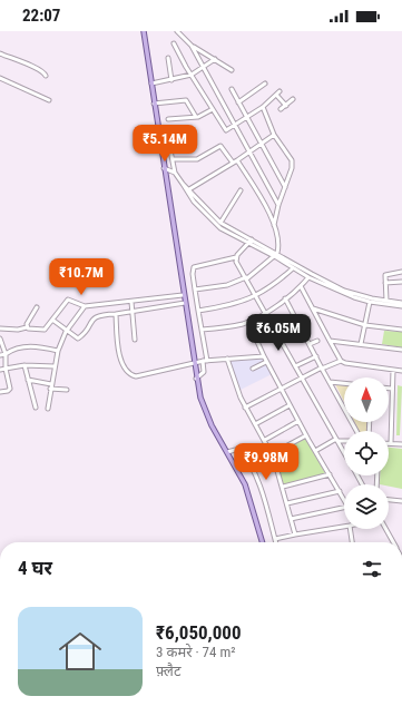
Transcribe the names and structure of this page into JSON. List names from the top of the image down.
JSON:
{
  "north": "top",
  "page": {
    "status": "22:07",
    "price": [
      "₹5.14M",
      "₹10.7M",
      "₹6.05M",
      "₹9.98M"
    ],
    "heading": "4 घर",
    "list": [
      {
        "name": "₹6,050,000",
        "note": "3 कमरे · 74 m² · फ़्लैट"
      }
    ]
  }
}
